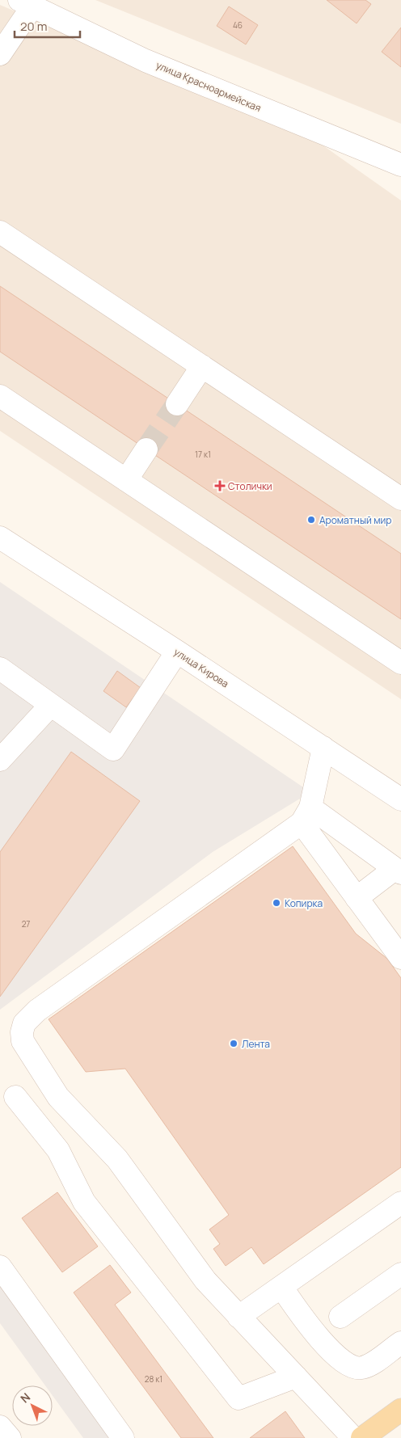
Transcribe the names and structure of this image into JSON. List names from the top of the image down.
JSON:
{
  "streets": {
    "street": ["улица Красноармейская", "улица Кирова"]
  },
  "places": {
    "health": ["Столички"],
    "other": ["Ароматный мир", "Копирка", "Лента"]
  },
  "house_numbers": [
    "46",
    "17 к1",
    "27",
    "28 к1"
  ],
  "scale_bar": "20 m",
  "north": "top left"
}
